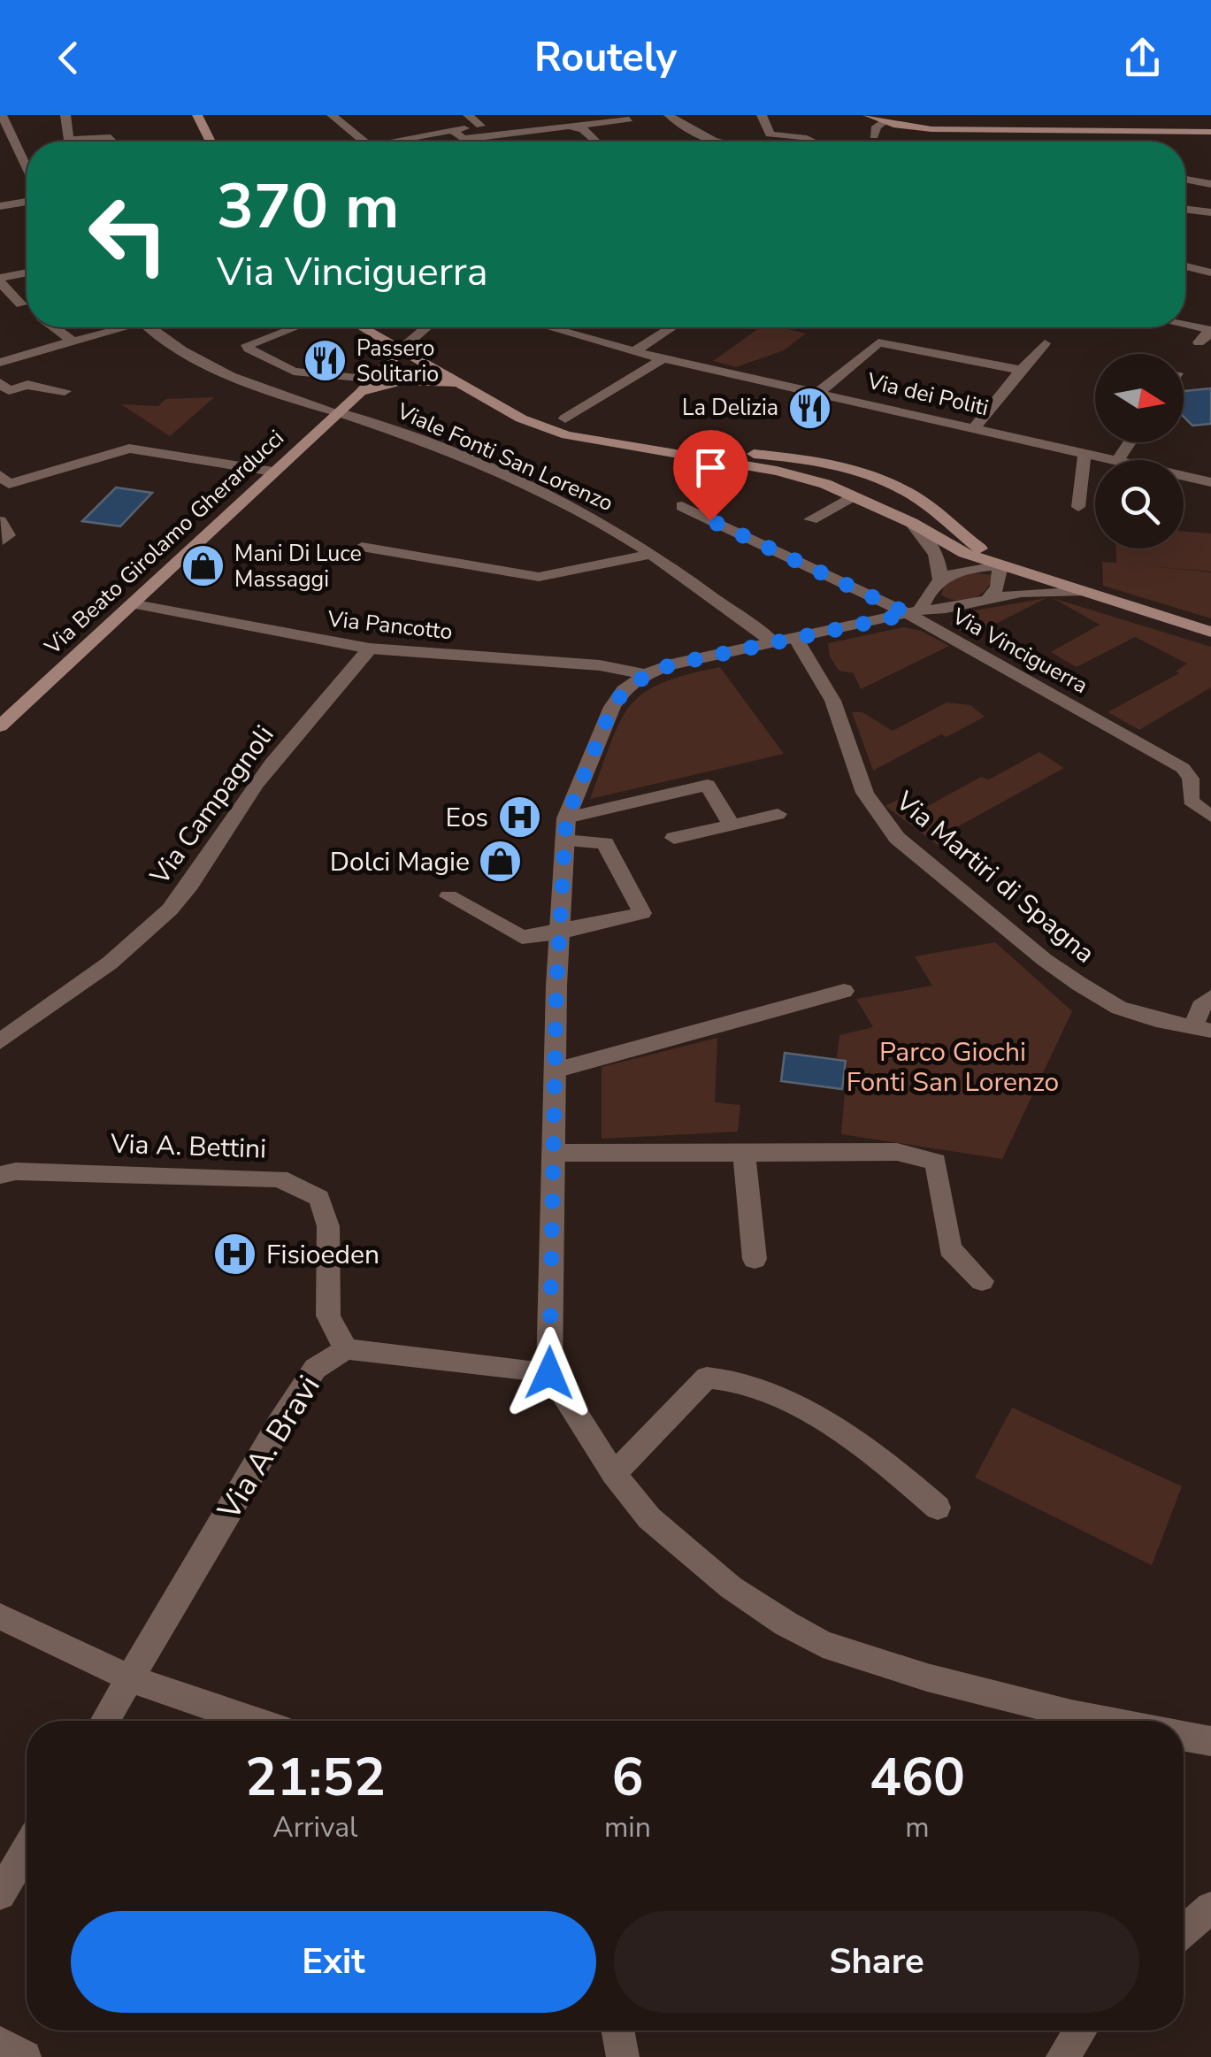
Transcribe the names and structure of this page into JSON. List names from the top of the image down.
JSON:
{
  "streets": {
    "main road": ["Via Beato Girolamo Gherarducci"],
    "street": [
      "Via dei Politi",
      "Viale Fonti San Lorenzo",
      "Via Pancotto",
      "Via Vinciguerra",
      "Via Campagnoli",
      "Via Martiri di Spagna",
      "Via A. Bettini",
      "Via A. Bravi"
    ]
  },
  "crossings": [
    ["Viale Fonti San Lorenzo", "Via Beato Girolamo Gherarducci"],
    ["Via Beato Girolamo Gherarducci", "Via Pancotto"],
    ["Via Pancotto", "Via Campagnoli"],
    ["Via A. Bettini", "Via A. Bravi"]
  ],
  "parks": ["Parco Giochi Fonti San Lorenzo"],
  "places": {
    "restaurant": ["Passero Solitario", "La Delizia"],
    "shop": ["Mani Di Luce Massaggi", "Dolci Magie"],
    "hospital": ["Eos", "Fisioeden"]
  },
  "north": "right",
  "page": {
    "header": "Routely",
    "turn": ["370 m", "Via Vinciguerra"],
    "eta": [
      "21:52",
      "Arrival",
      "6",
      "min",
      "460",
      "m"
    ],
    "buttons": ["Exit", "Share"]
  }
}
